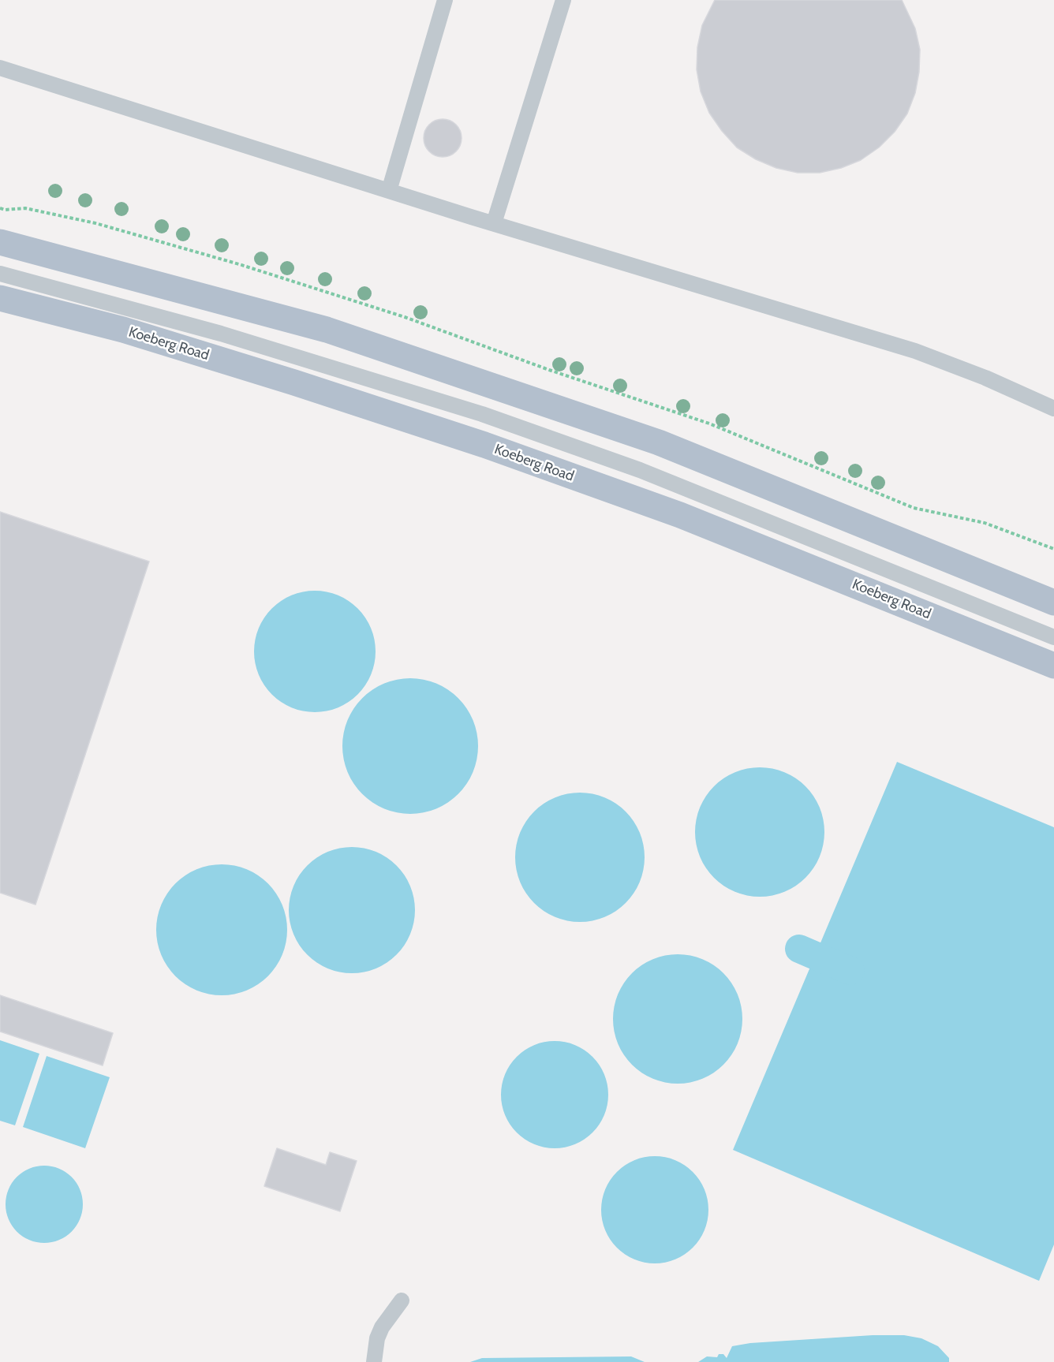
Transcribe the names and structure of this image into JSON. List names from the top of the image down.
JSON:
{
  "streets": {
    "main road": ["Koeberg Road"]
  }
}
